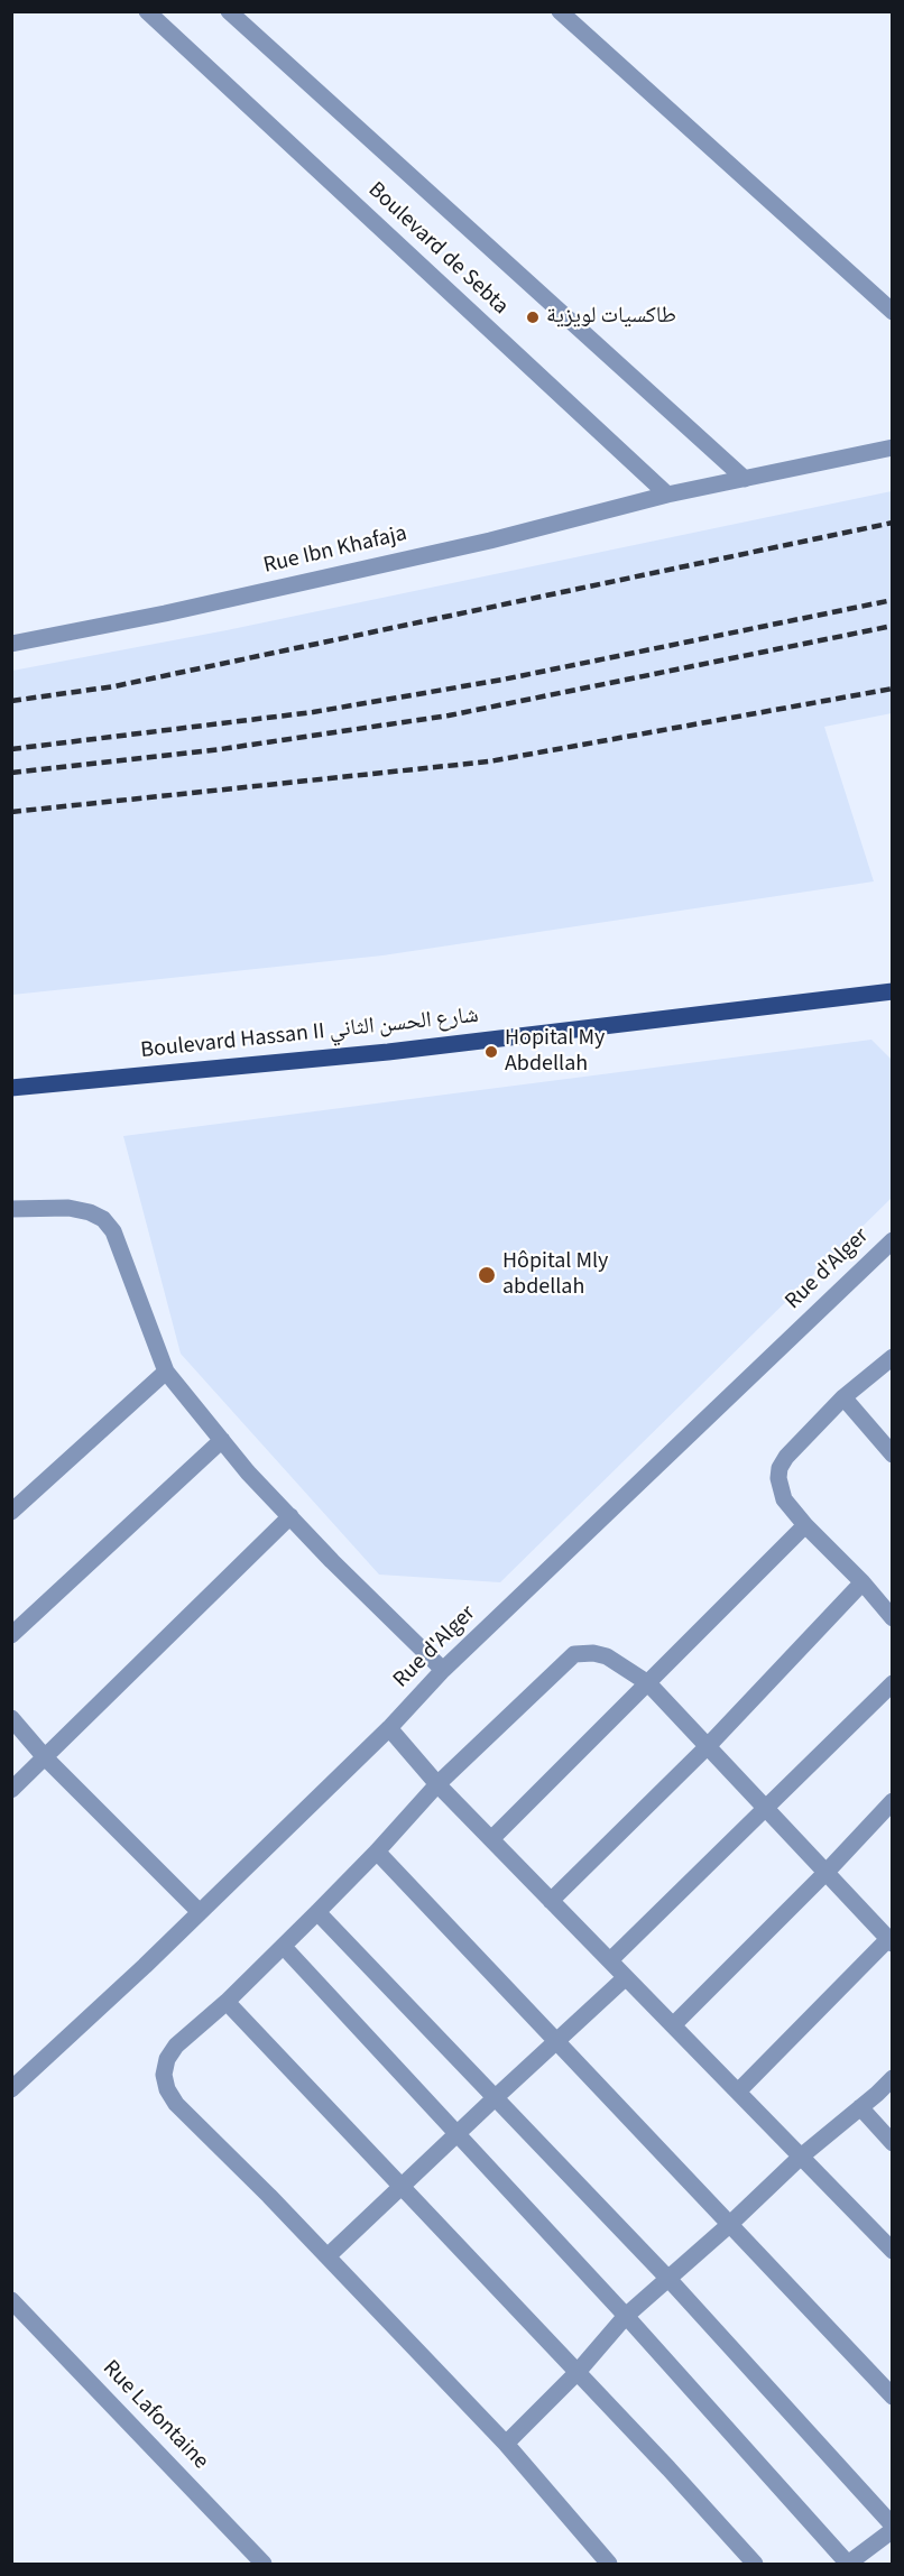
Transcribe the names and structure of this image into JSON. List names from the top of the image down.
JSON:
{
  "streets": {
    "main road": ["Boulevard Hassan II شارع الحسن الثاني"],
    "street": [
      "Boulevard de Sebta",
      "Rue Ibn Khafaja",
      "Rue d'Alger",
      "Rue Lafontaine"
    ]
  },
  "crossings": [
    ["Boulevard de Sebta", "Rue Ibn Khafaja"]
  ],
  "places": ["طاكسيات لويزية", "Hopital My Abdellah", "Hôpital Mly abdellah"]
}
